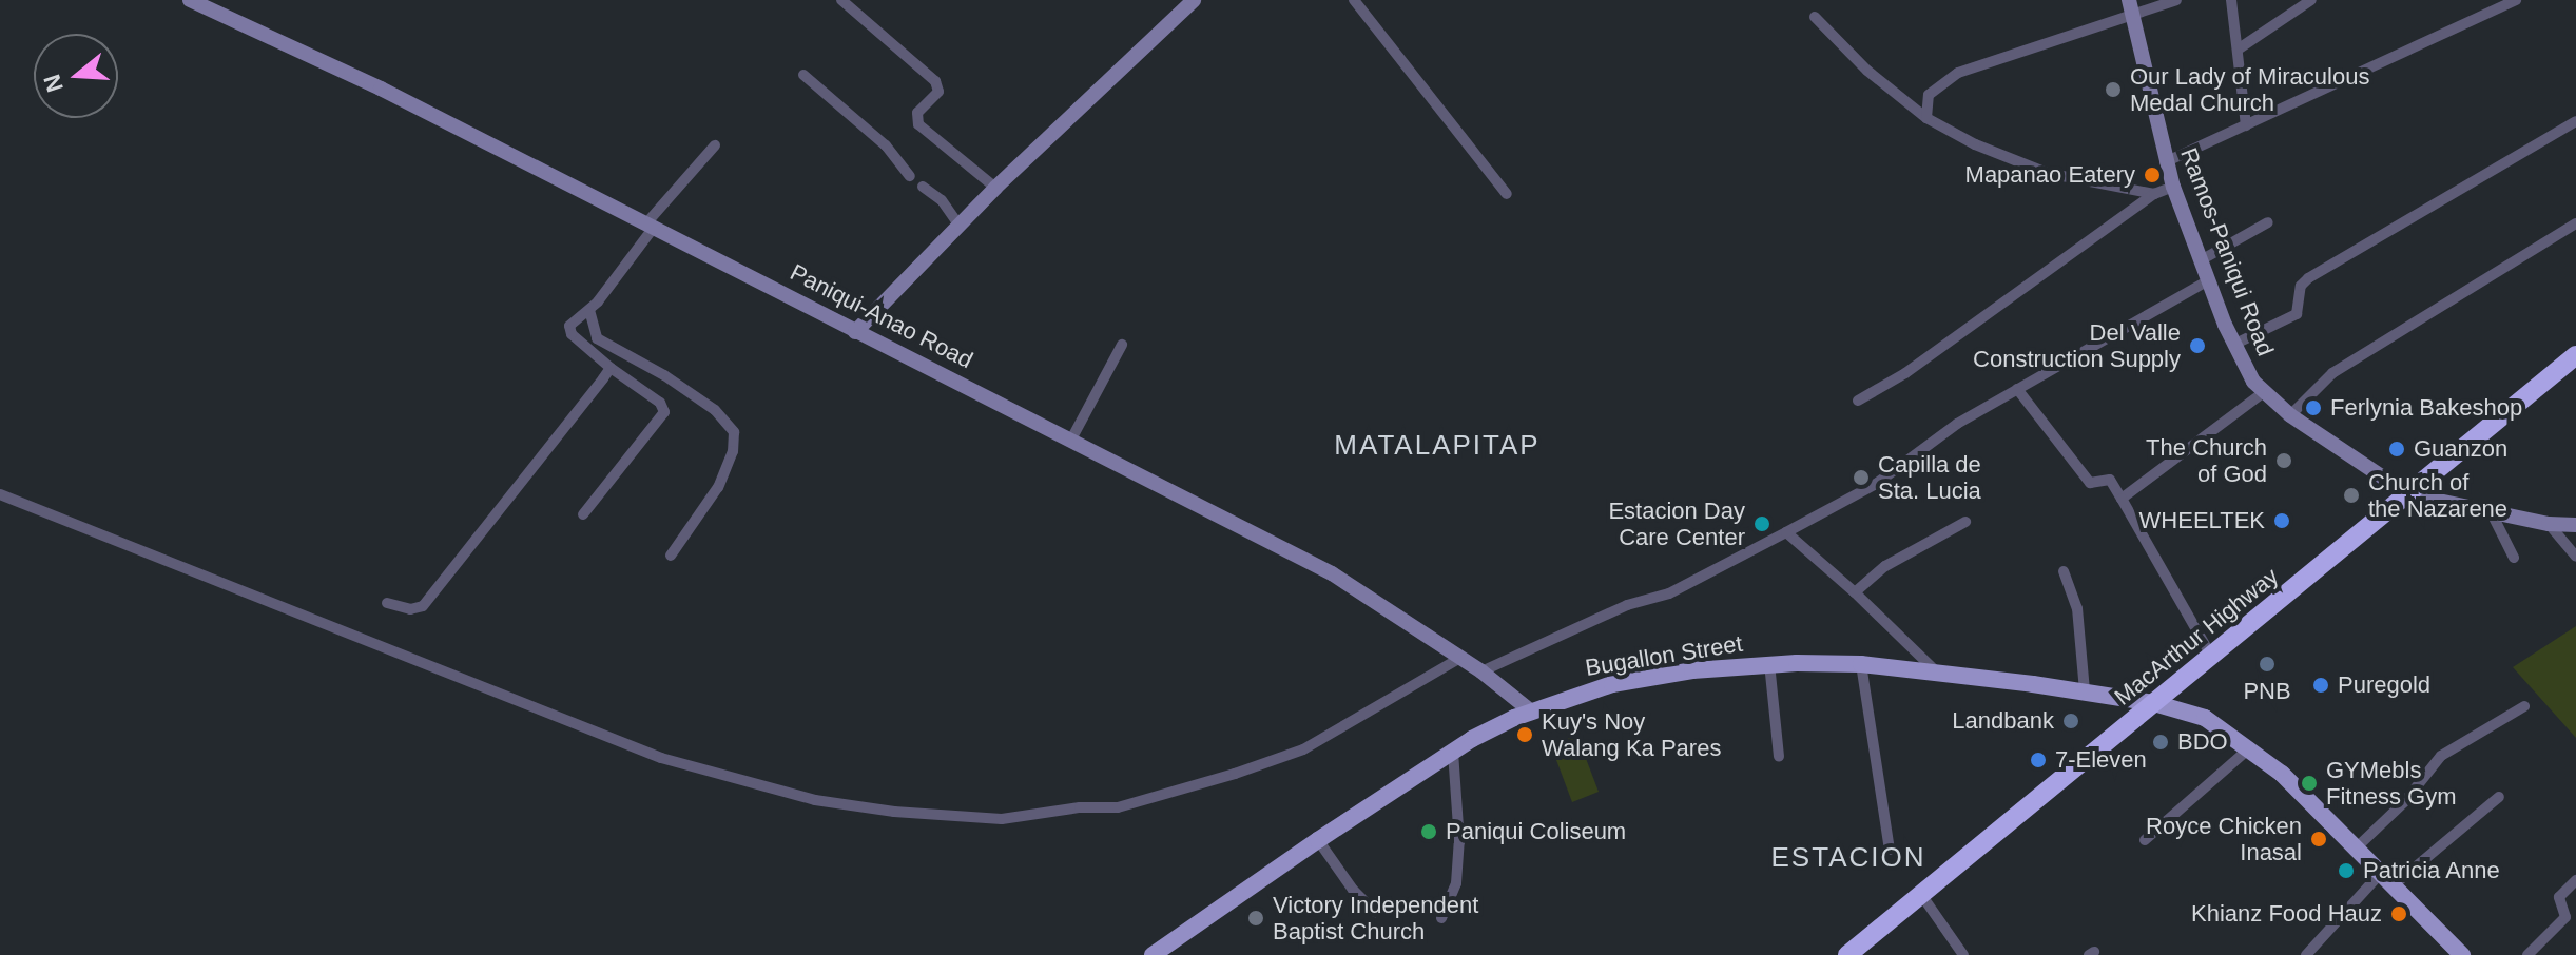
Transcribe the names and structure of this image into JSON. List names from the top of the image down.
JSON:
{
  "streets": {
    "highway": ["MacArthur Highway"],
    "main road": ["Ramos-Paniqui Road", "Paniqui-Anao Road", "Bugallon Street"]
  },
  "crossings": [
    ["Ramos-Paniqui Road", "MacArthur Highway"],
    ["Paniqui-Anao Road", "Bugallon Street"],
    ["MacArthur Highway", "Bugallon Street"]
  ],
  "districts": ["MATALAPITAP", "ESTACION"],
  "places": [
    "Our Lady of Miraculous Medal Church",
    "Mapanao Eatery",
    "Del Valle Construction Supply",
    "Ferlynia Bakeshop",
    "Guanzon",
    "The Church of God",
    "Capilla de Sta. Lucia",
    "Church of the Nazarene",
    "WHEELTEK",
    "Estacion Day Care Center",
    "PNB",
    "Puregold",
    "Landbank",
    "Kuy's Noy Walang Ka Pares",
    "BDO",
    "7-Eleven",
    "GYMebls Fitness Gym",
    "Paniqui Coliseum",
    "Royce Chicken Inasal",
    "Patricia Anne",
    "Khianz Food Hauz",
    "Victory Independent Baptist Church"
  ],
  "north": "left"
}
